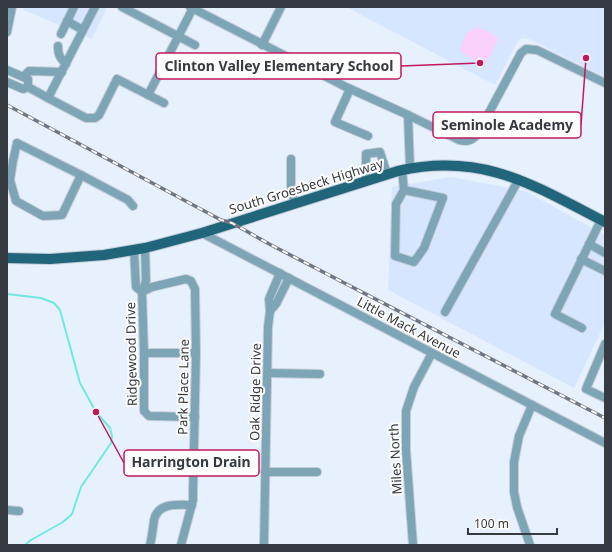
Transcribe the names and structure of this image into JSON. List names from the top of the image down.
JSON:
{
  "streets": {
    "main road": ["South Groesbeck Highway"],
    "street": [
      "Little Mack Avenue",
      "Ridgewood Drive",
      "Park Place Lane",
      "Oak Ridge Drive",
      "Miles North"
    ]
  },
  "crossings": [
    ["South Groesbeck Highway", "Little Mack Avenue"],
    ["South Groesbeck Highway", "Ridgewood Drive"],
    ["Little Mack Avenue", "Oak Ridge Drive"],
    ["Little Mack Avenue", "Miles North"],
    ["Ridgewood Drive", "Park Place Lane"]
  ],
  "places": ["Seminole Academy", "Clinton Valley Elementary School", "Harrington Drain"],
  "scale_bar": "100 m"
}
